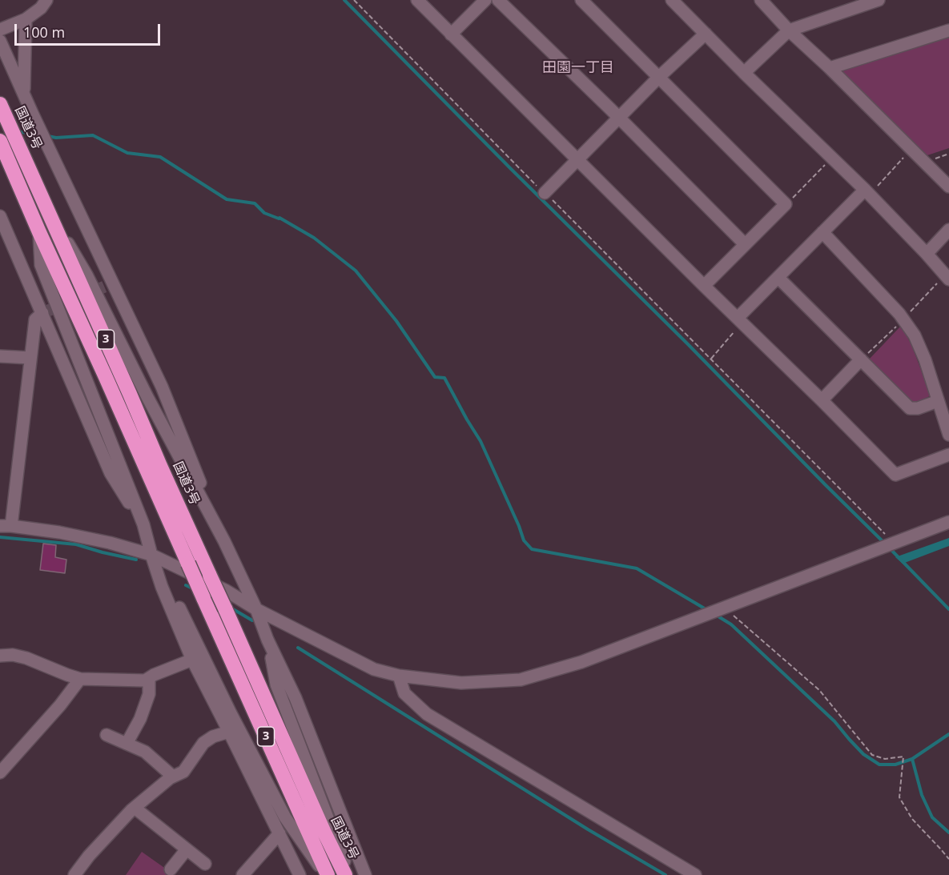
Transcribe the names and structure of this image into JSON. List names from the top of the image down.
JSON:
{
  "streets": {
    "highway": ["国道3号", "3"]
  },
  "districts": ["田園一丁目"],
  "scale_bar": "100 m"
}
